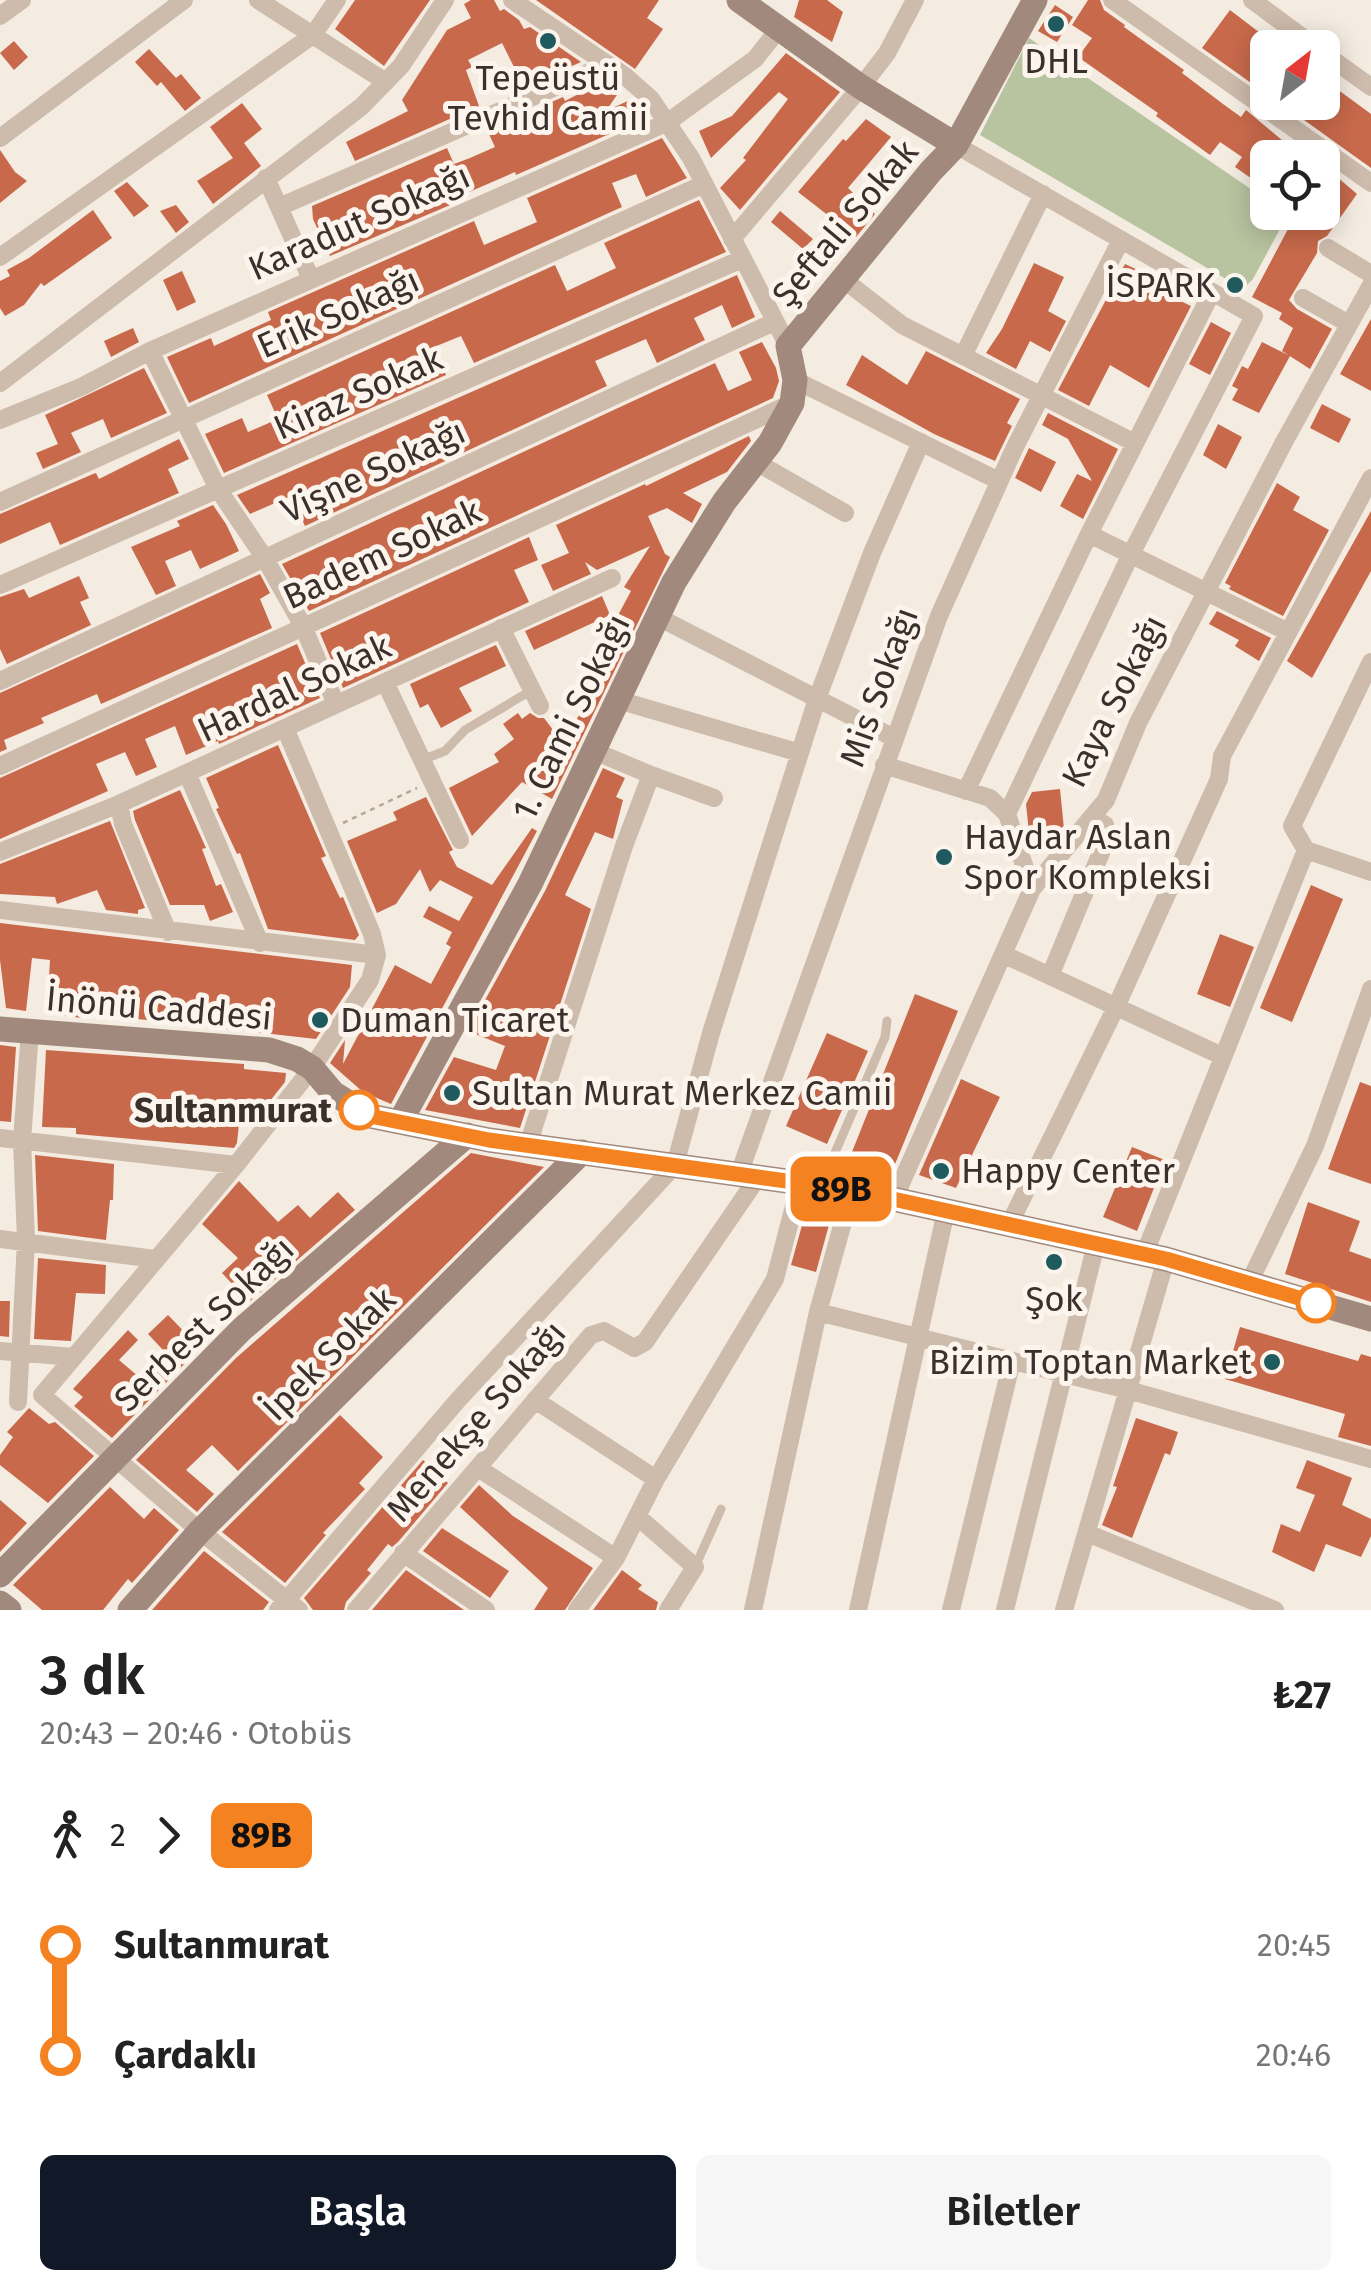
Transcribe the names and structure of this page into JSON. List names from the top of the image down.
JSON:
{
  "streets": {
    "street": [
      "Karadut Sokağı",
      "Şeftali Sokak",
      "Erik Sokağı",
      "Kiraz Sokak",
      "Vişne Sokağı",
      "Badem Sokak",
      "Mis Sokağı",
      "Hardal Sokak",
      "Kaya Sokağı",
      "1. Cami Sokağı",
      "İnönü Caddesi",
      "Serbest Sokağı",
      "İpek Sokak",
      "Menekşe Sokağı"
    ]
  },
  "crossings": [
    ["Badem Sokak", "1. Cami Sokağı"],
    ["Mis Sokağı", "İnönü Caddesi"],
    ["Mis Sokağı", "Menekşe Sokağı"],
    ["Kaya Sokağı", "İnönü Caddesi"],
    ["1. Cami Sokağı", "İnönü Caddesi"],
    ["İnönü Caddesi", "Serbest Sokağı"],
    ["İnönü Caddesi", "İpek Sokak"],
    ["İnönü Caddesi", "Menekşe Sokağı"]
  ],
  "places": [
    "DHL",
    "Tepeüstü Tevhid Camii",
    "İSPARK",
    "Haydar Aslan Spor Kompleksi",
    "Duman Ticaret",
    "Sultan Murat Merkez Camii",
    "Sultanmurat",
    "Happy Center",
    "Şok",
    "Bizim Toptan Market"
  ],
  "lines": ["bus line 89B"],
  "north": "top right",
  "page": {
    "on_map": "89B",
    "heading": ["3 dk", "20:43 – 20:46 · Otobüs", "₺27"],
    "legs": ["2", "89B"],
    "list": [
      {
        "name": "Sultanmurat",
        "value": "20:45"
      },
      {
        "name": "Çardaklı",
        "value": "20:46"
      }
    ],
    "buttons": ["Başla", "Biletler"]
  }
}
